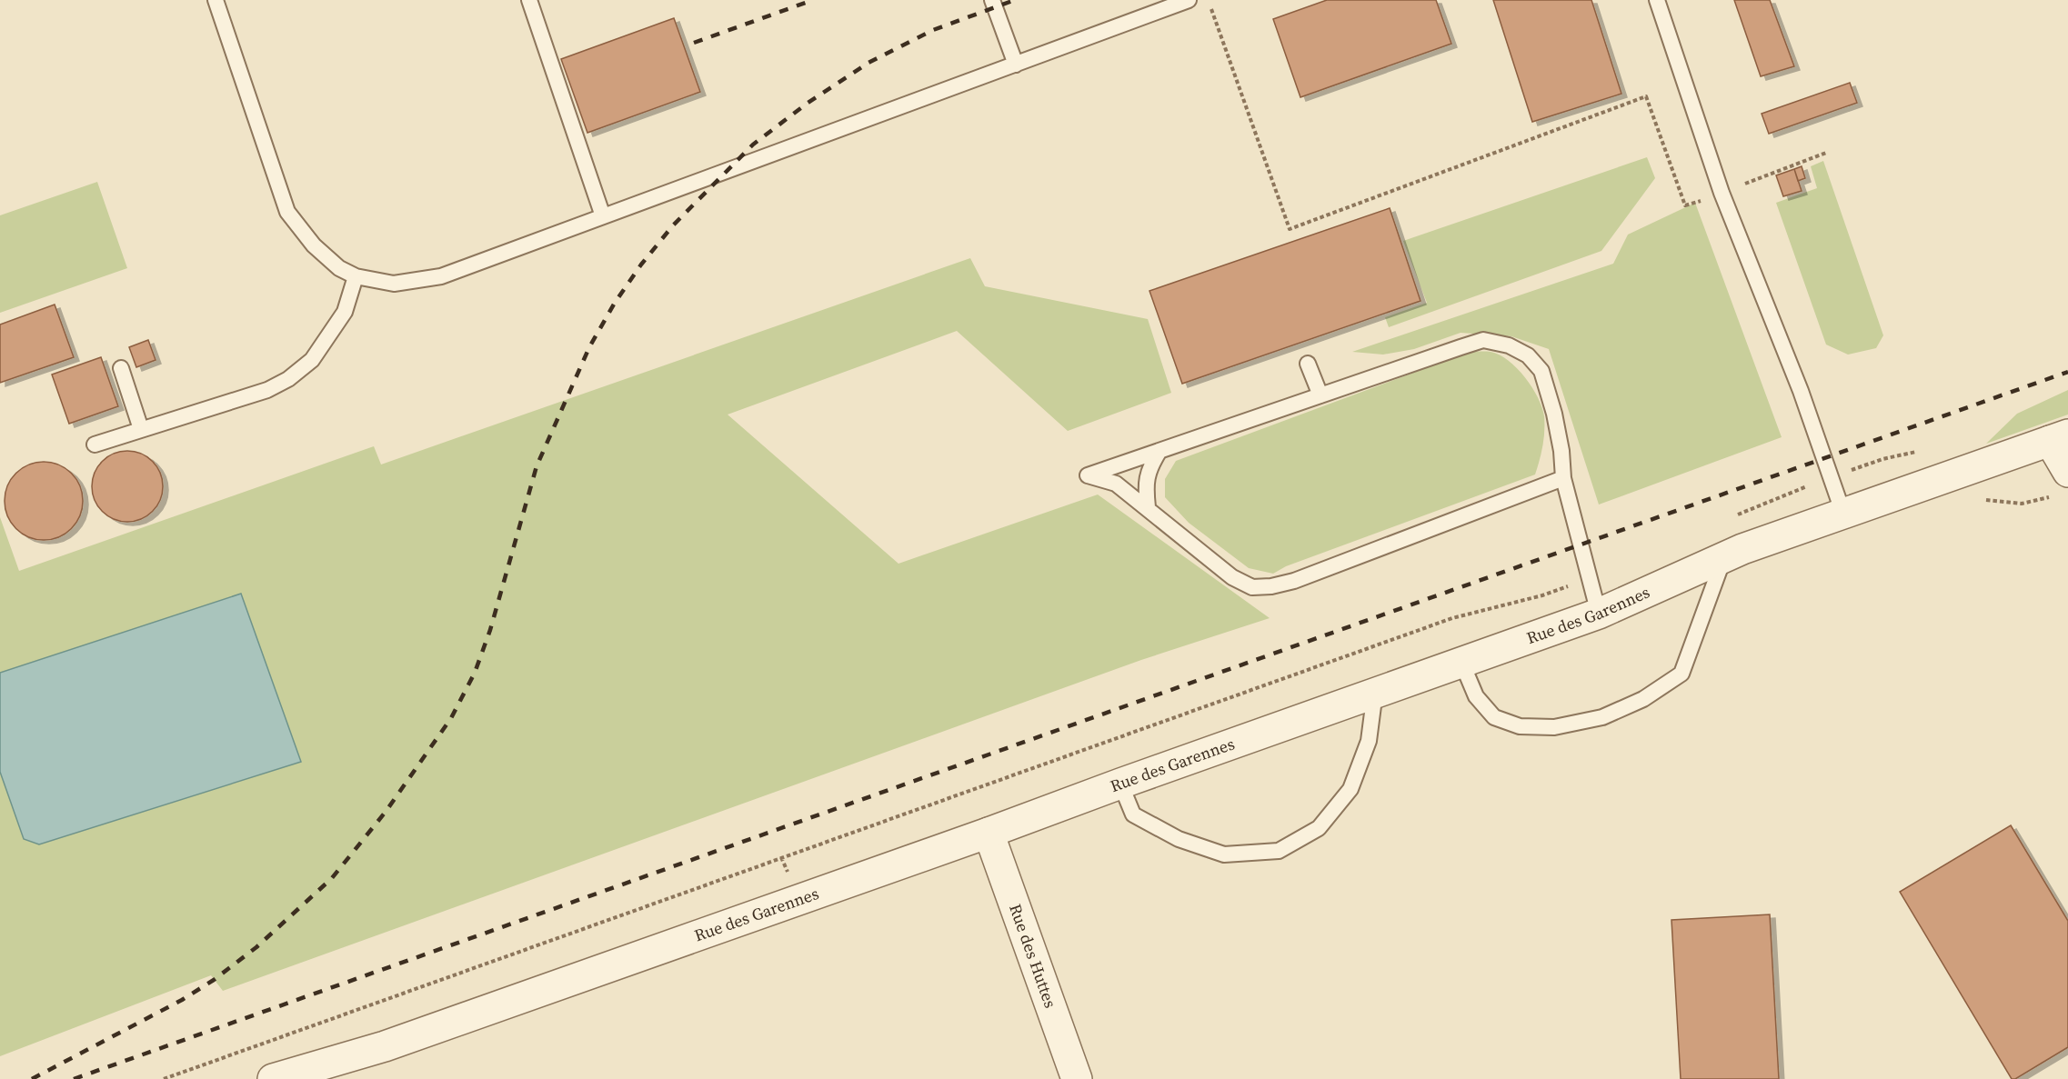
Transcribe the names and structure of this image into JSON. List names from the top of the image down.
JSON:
{
  "streets": {
    "street": ["Rue des Garennes", "Rue des Huttes"]
  },
  "crossings": [
    ["Rue des Garennes", "Rue des Huttes"]
  ]
}
